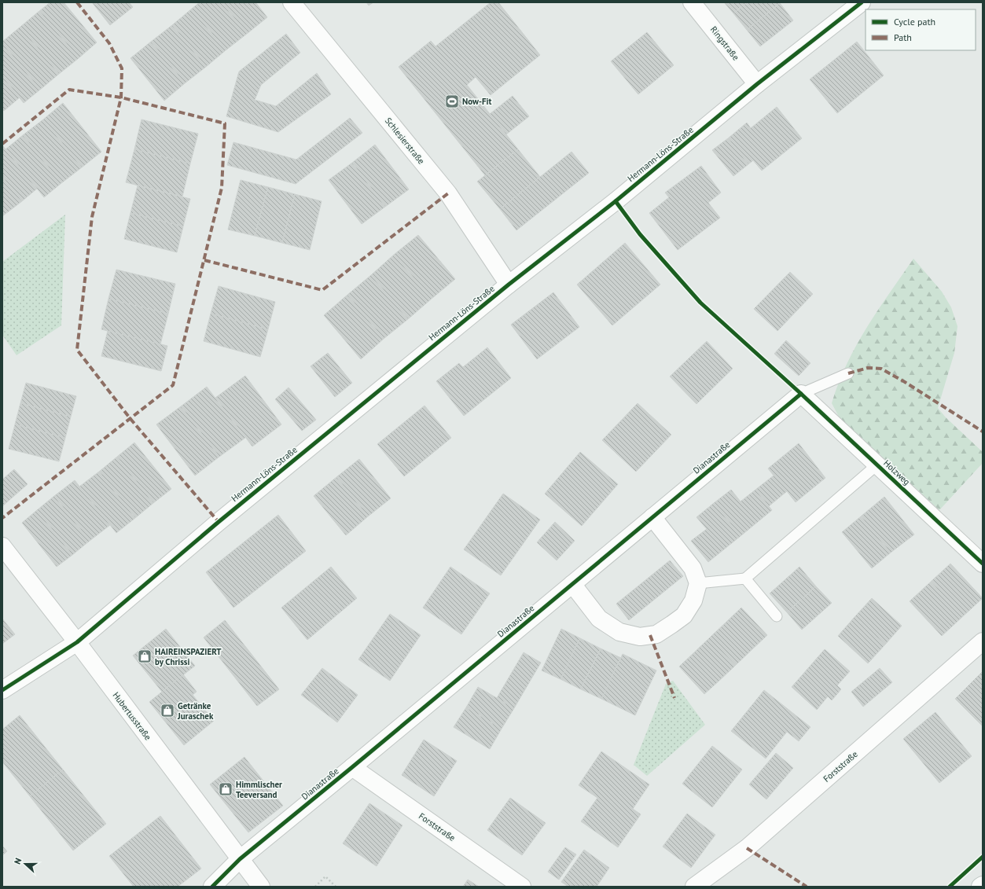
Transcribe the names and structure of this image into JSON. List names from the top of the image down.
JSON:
{
  "streets": {
    "street": [
      "Ringstraße",
      "Schlesierstraße",
      "Hermann-Löns-Straße",
      "Dianastraße",
      "Holzweg",
      "Hubertusstraße",
      "Forststraße"
    ]
  },
  "crossings": [
    ["Ringstraße", "Hermann-Löns-Straße"],
    ["Schlesierstraße", "Hermann-Löns-Straße"],
    ["Hermann-Löns-Straße", "Hubertusstraße"],
    ["Dianastraße", "Holzweg"],
    ["Dianastraße", "Hubertusstraße"],
    ["Dianastraße", "Forststraße"]
  ],
  "places": {
    "sports": ["Now-Fit"],
    "shop": ["HAIREINSPAZIERT by Chrissi", "Getränke Juraschek", "Himmlischer Teeversand"]
  },
  "legend": ["Cycle path", "Path"],
  "north": "left"
}
